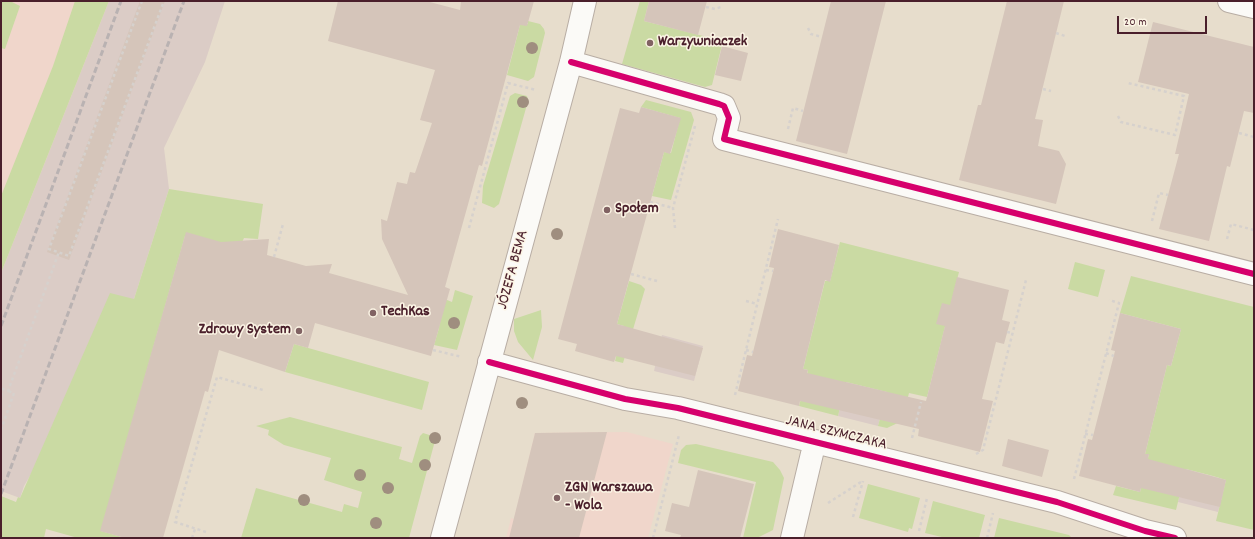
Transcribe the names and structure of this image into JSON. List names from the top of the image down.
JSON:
{
  "streets": {
    "street": ["JÓZEFA BEMA", "JANA SZYMCZAKA"]
  },
  "crossings": [
    ["JÓZEFA BEMA", "JANA SZYMCZAKA"]
  ],
  "places": [
    "Warzywniaczek",
    "Społem",
    "TechKas",
    "Zdrowy System",
    "ZGN Warszawa - Wola"
  ],
  "scale_bar": "20 m"
}
